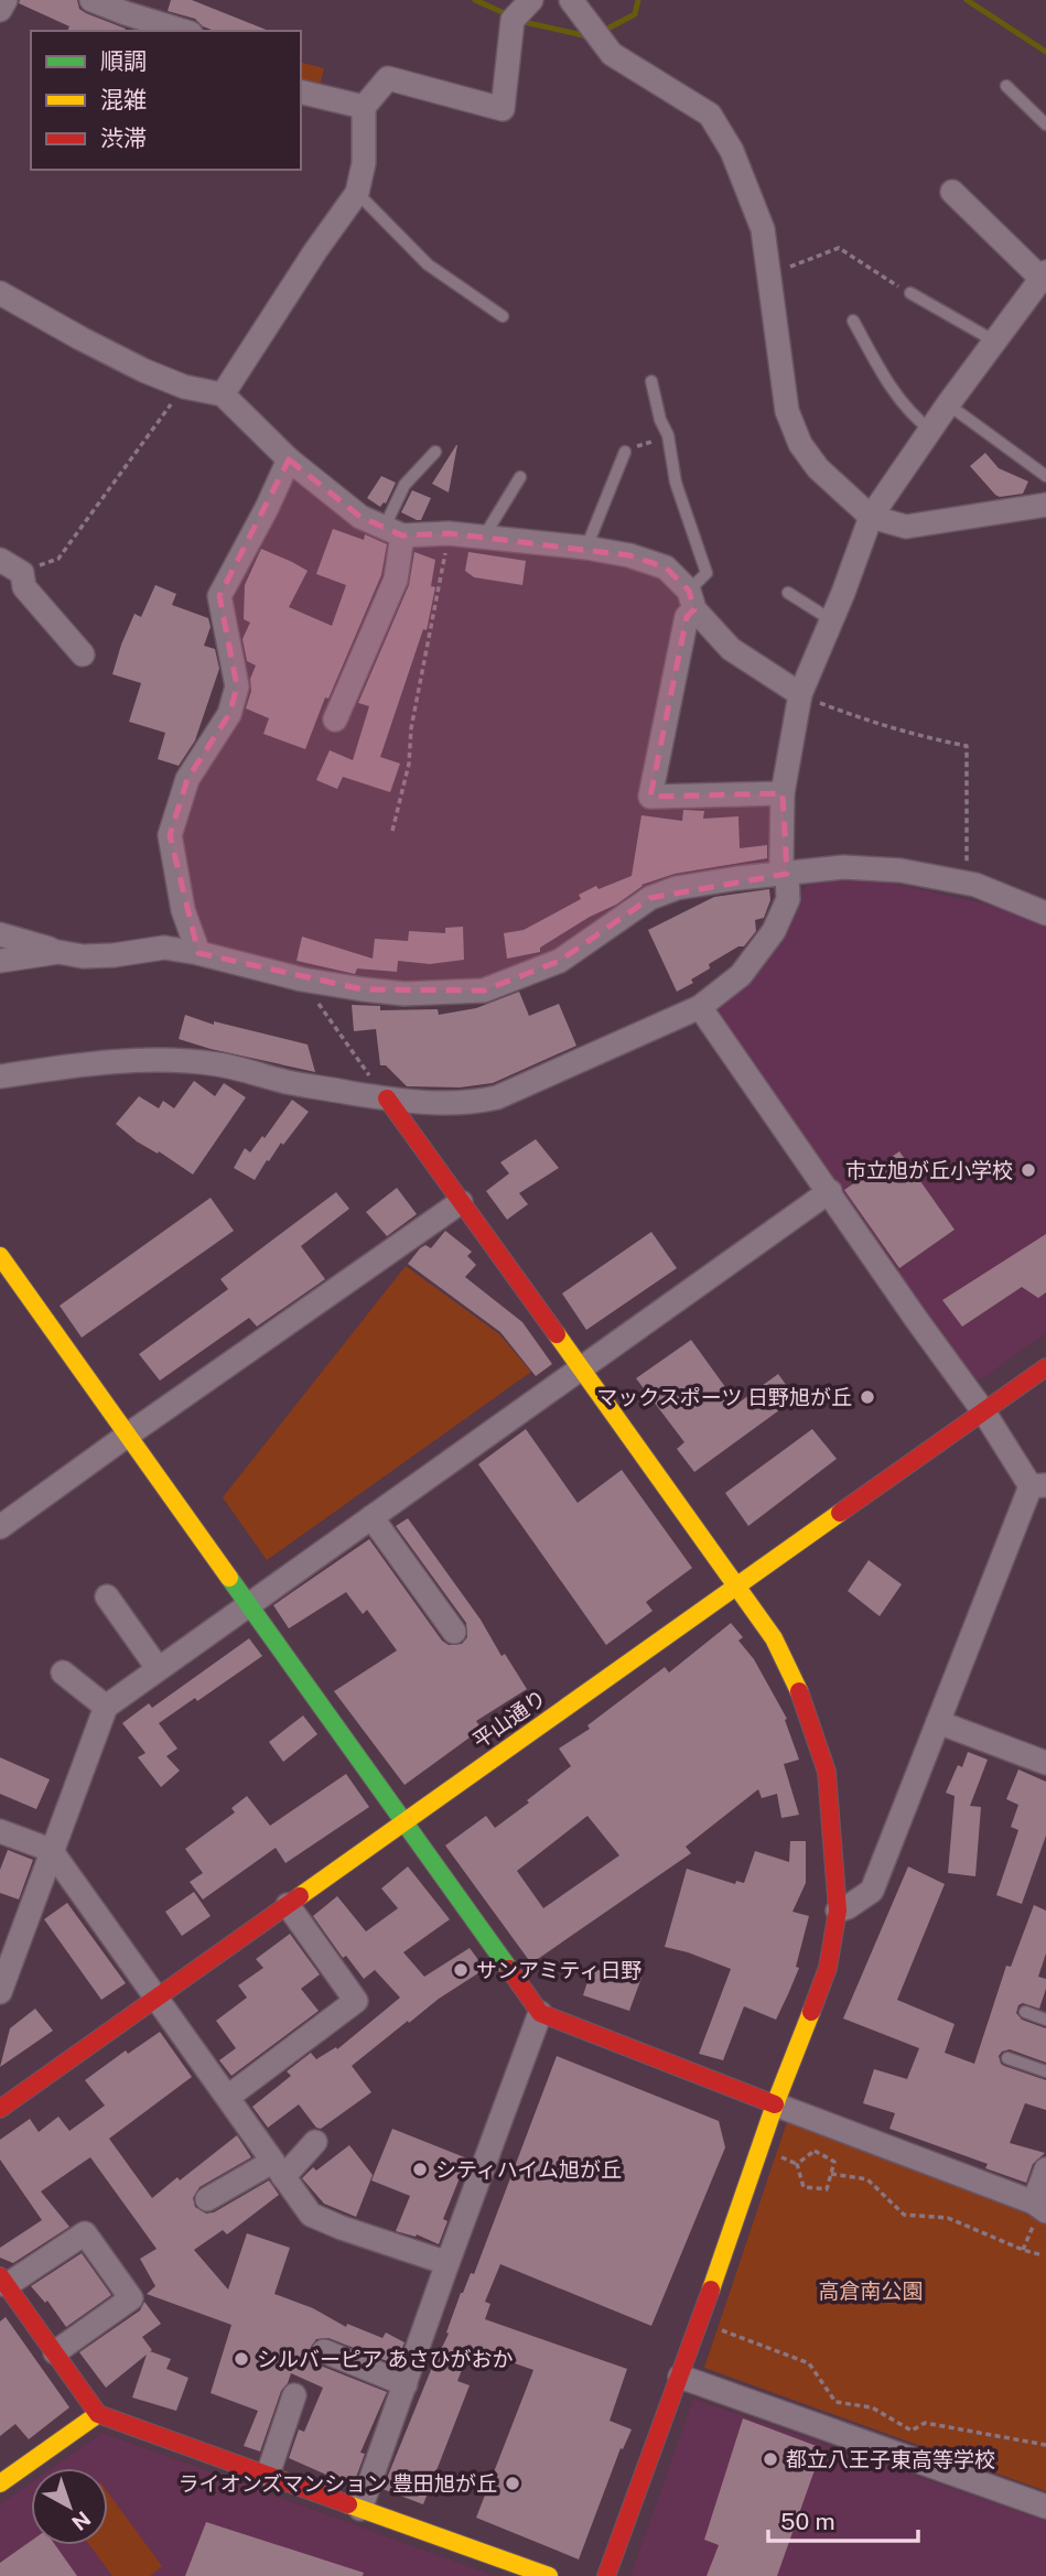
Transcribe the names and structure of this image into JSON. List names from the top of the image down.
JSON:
{
  "streets": {
    "street": ["平山通り"]
  },
  "parks": ["高倉南公園"],
  "places": [
    "市立旭が丘小学校",
    "マックスポーツ 日野旭が丘",
    "サンアミティ日野",
    "シティハイム旭が丘",
    "シルバーピア あさひがおか",
    "都立八王子東高等学校",
    "ライオンズマンション 豊田旭が丘"
  ],
  "legend": ["順調", "混雑", "渋滞"],
  "scale_bar": "50 m",
  "north": "bottom right"
}
